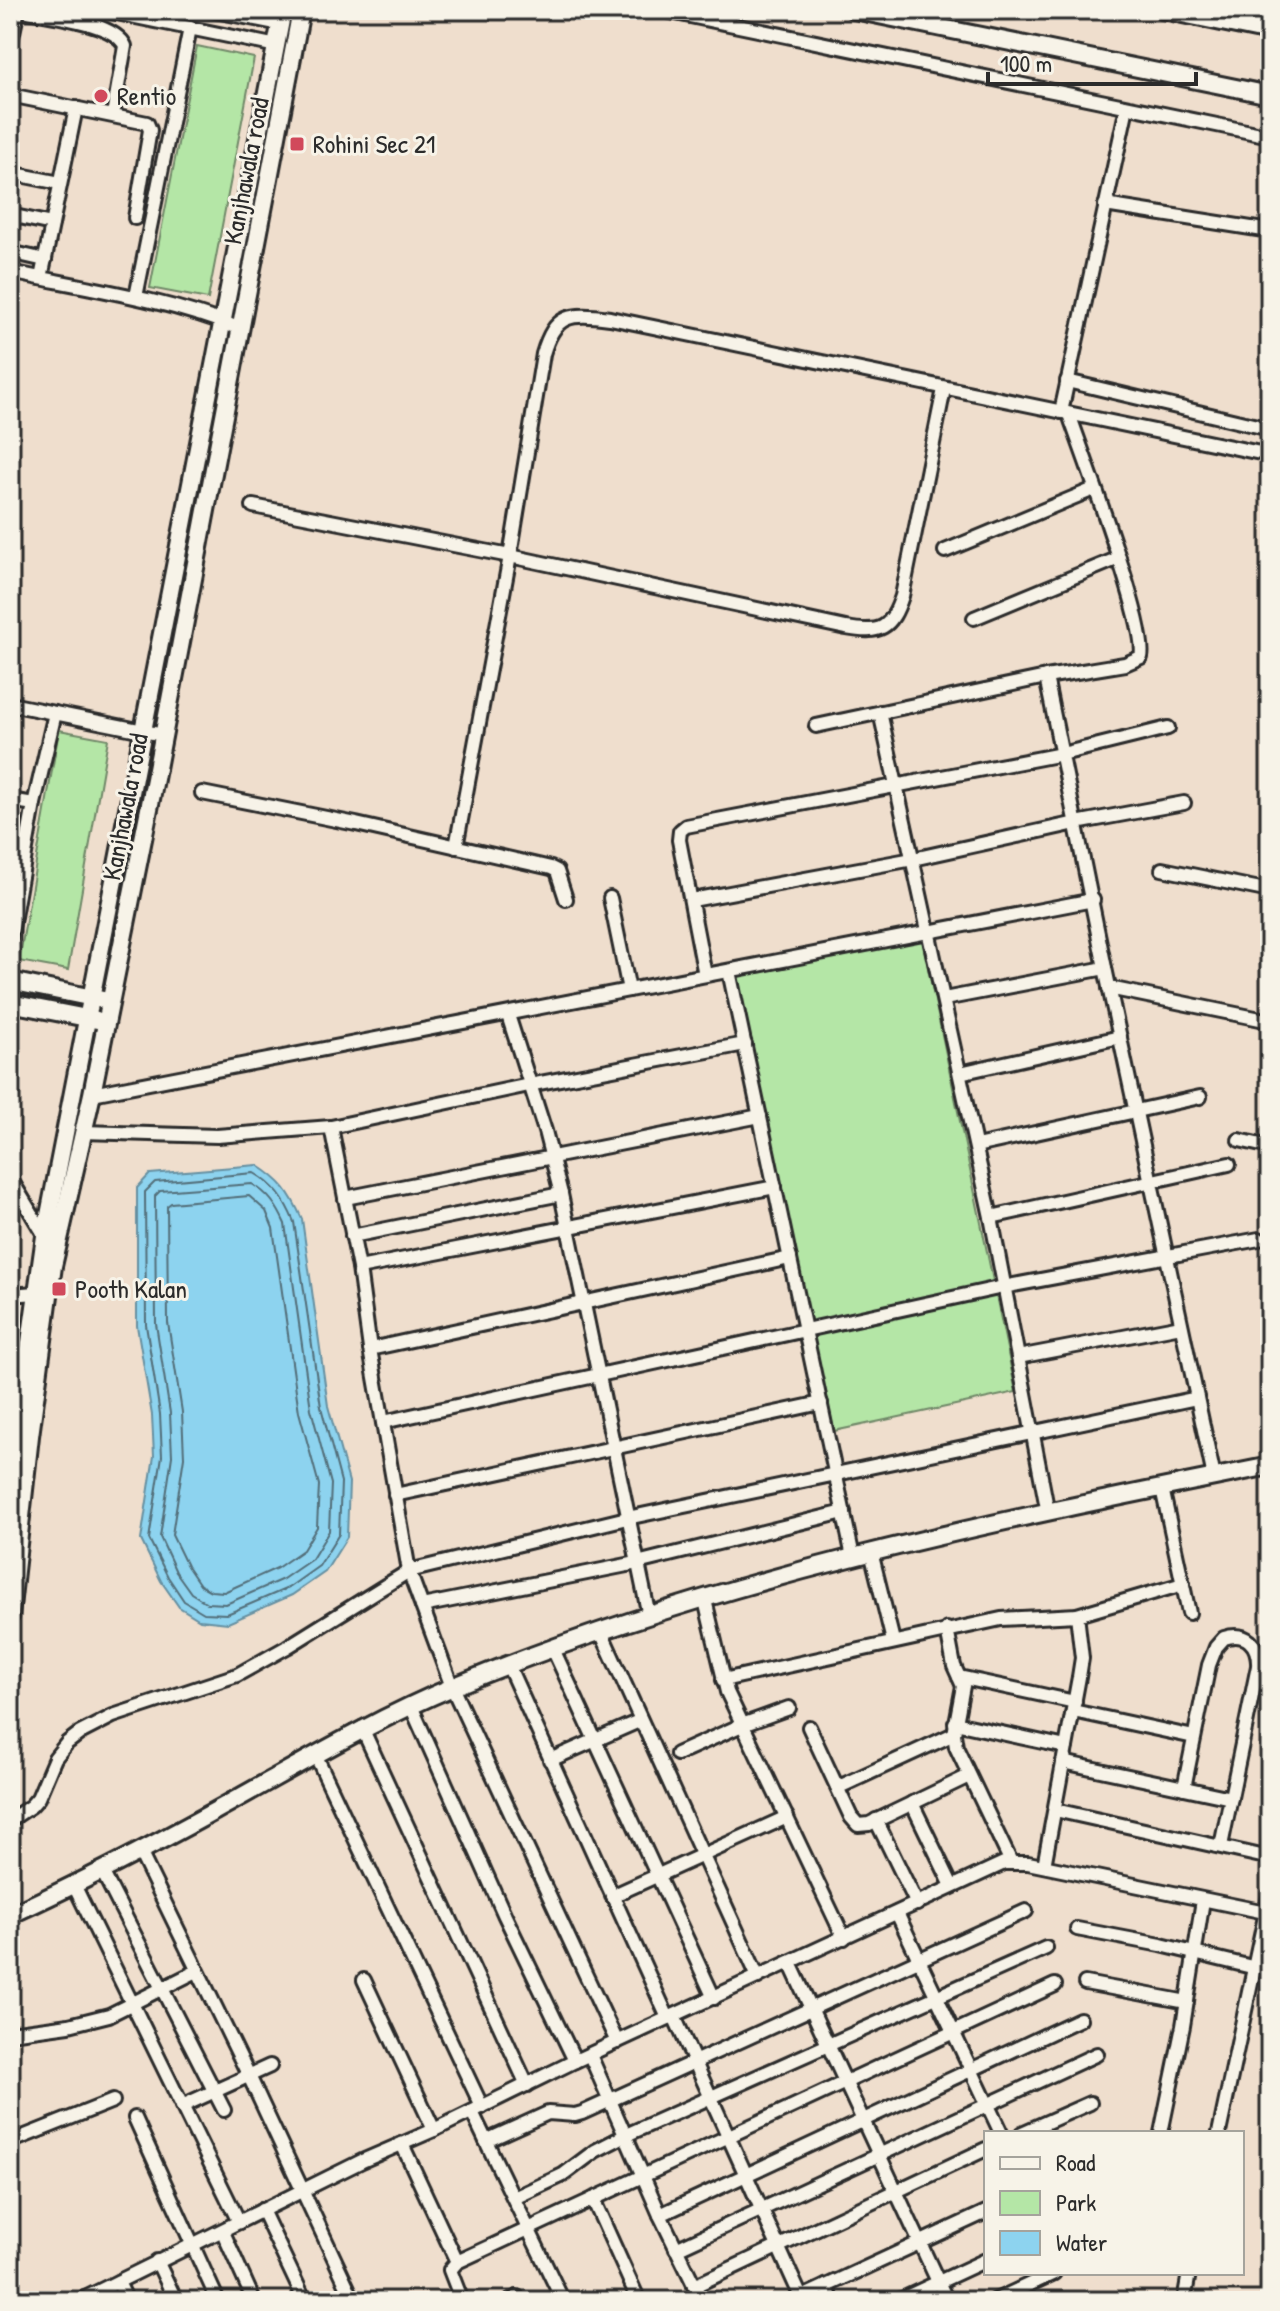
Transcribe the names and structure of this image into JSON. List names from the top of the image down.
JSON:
{
  "streets": {
    "main road": ["Kanjhawala road"]
  },
  "places": {
    "other": ["Rentio"],
    "transit": ["Rohini Sec 21", "Pooth Kalan"]
  },
  "legend": ["Road", "Park", "Water"],
  "scale_bar": "100 m"
}
